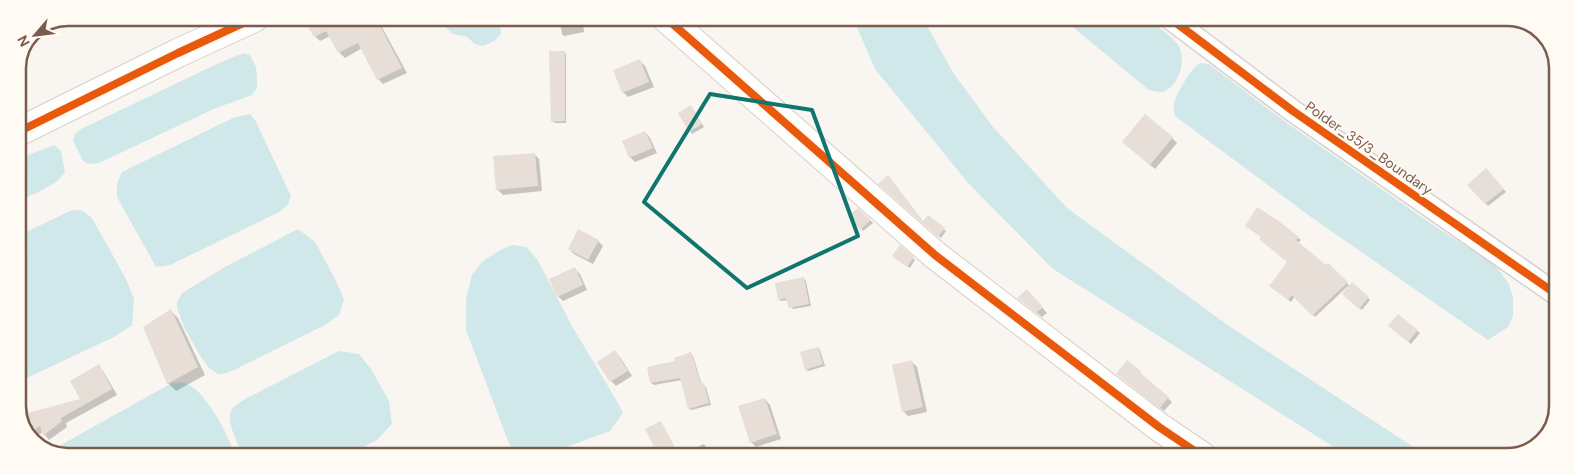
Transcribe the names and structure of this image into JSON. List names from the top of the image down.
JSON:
{
  "streets": {
    "street": ["Polder_35/3_Boundary"]
  },
  "north": "bottom left"
}
